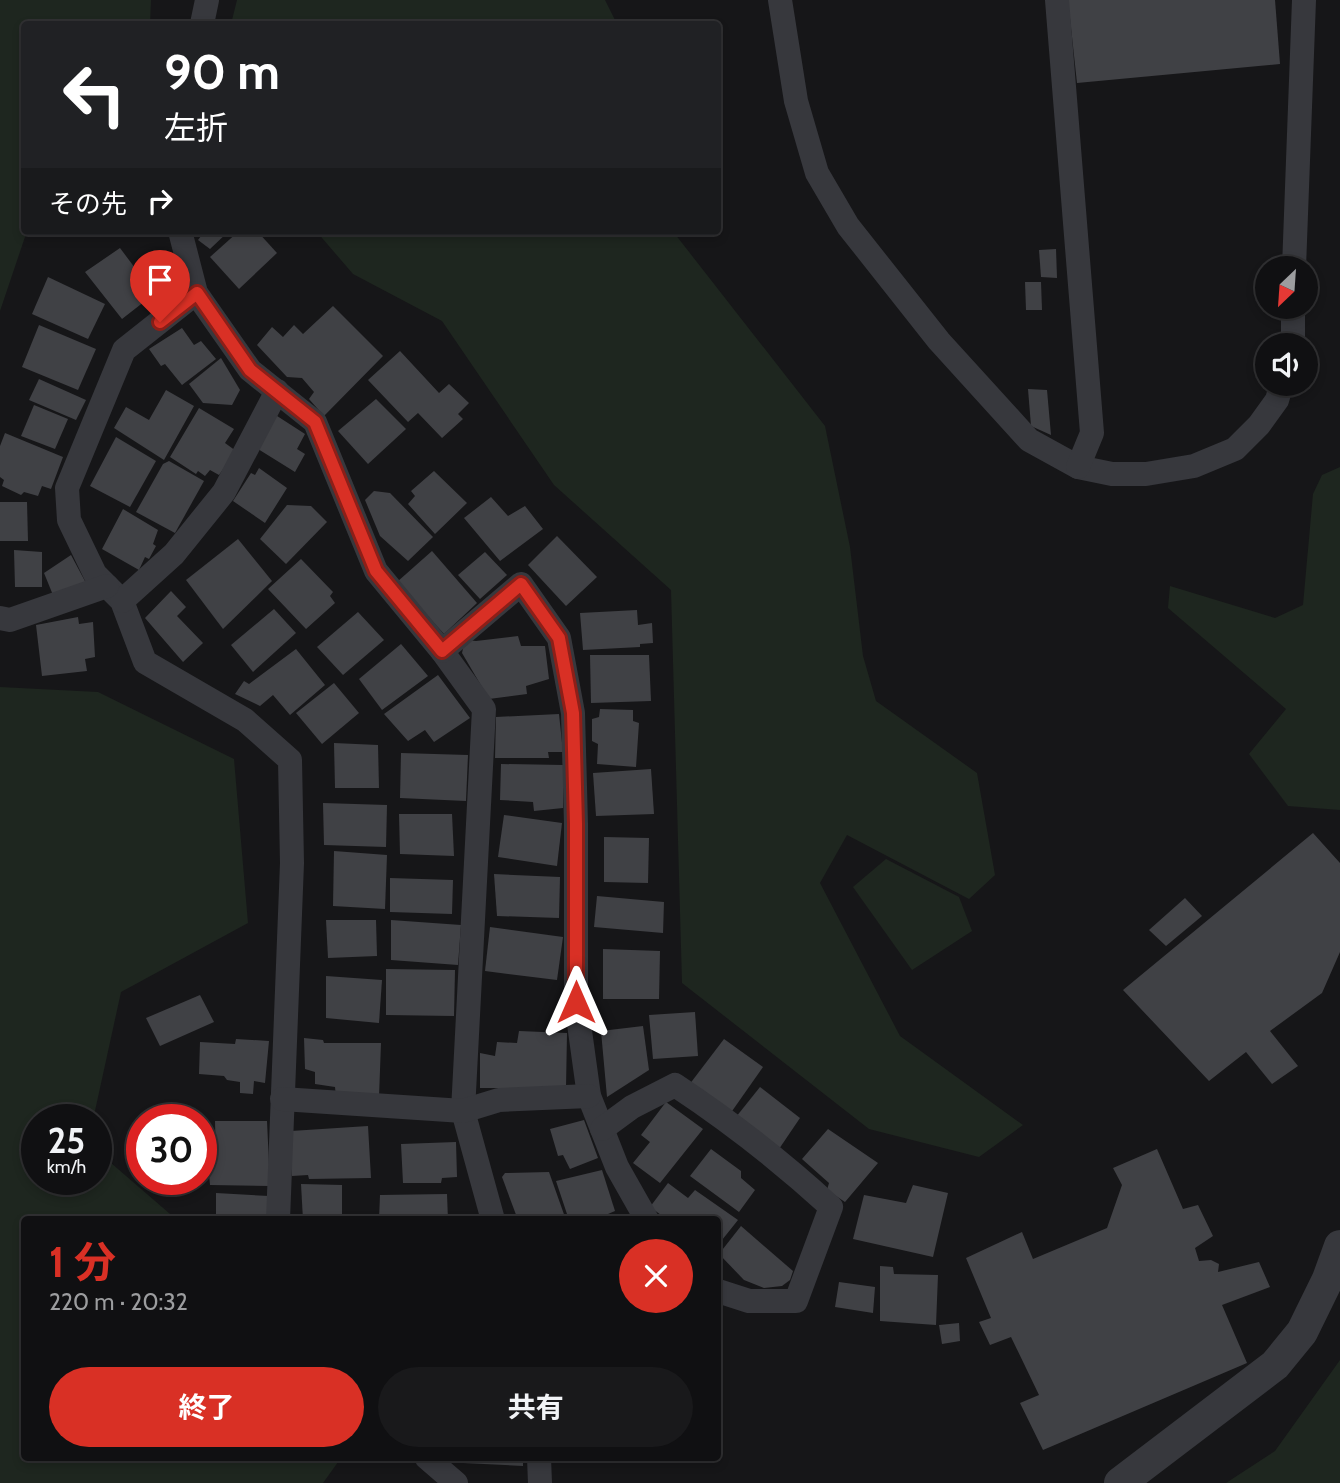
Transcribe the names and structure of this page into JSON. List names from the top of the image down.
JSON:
{
  "north": "bottom left",
  "page": {
    "turn": ["90 m", "左折"],
    "then": "その先",
    "speed": "25 km/h",
    "limit": "30",
    "heading": ["1 分", "220 m · 20:32"],
    "buttons": ["終了", "共有"]
  }
}
